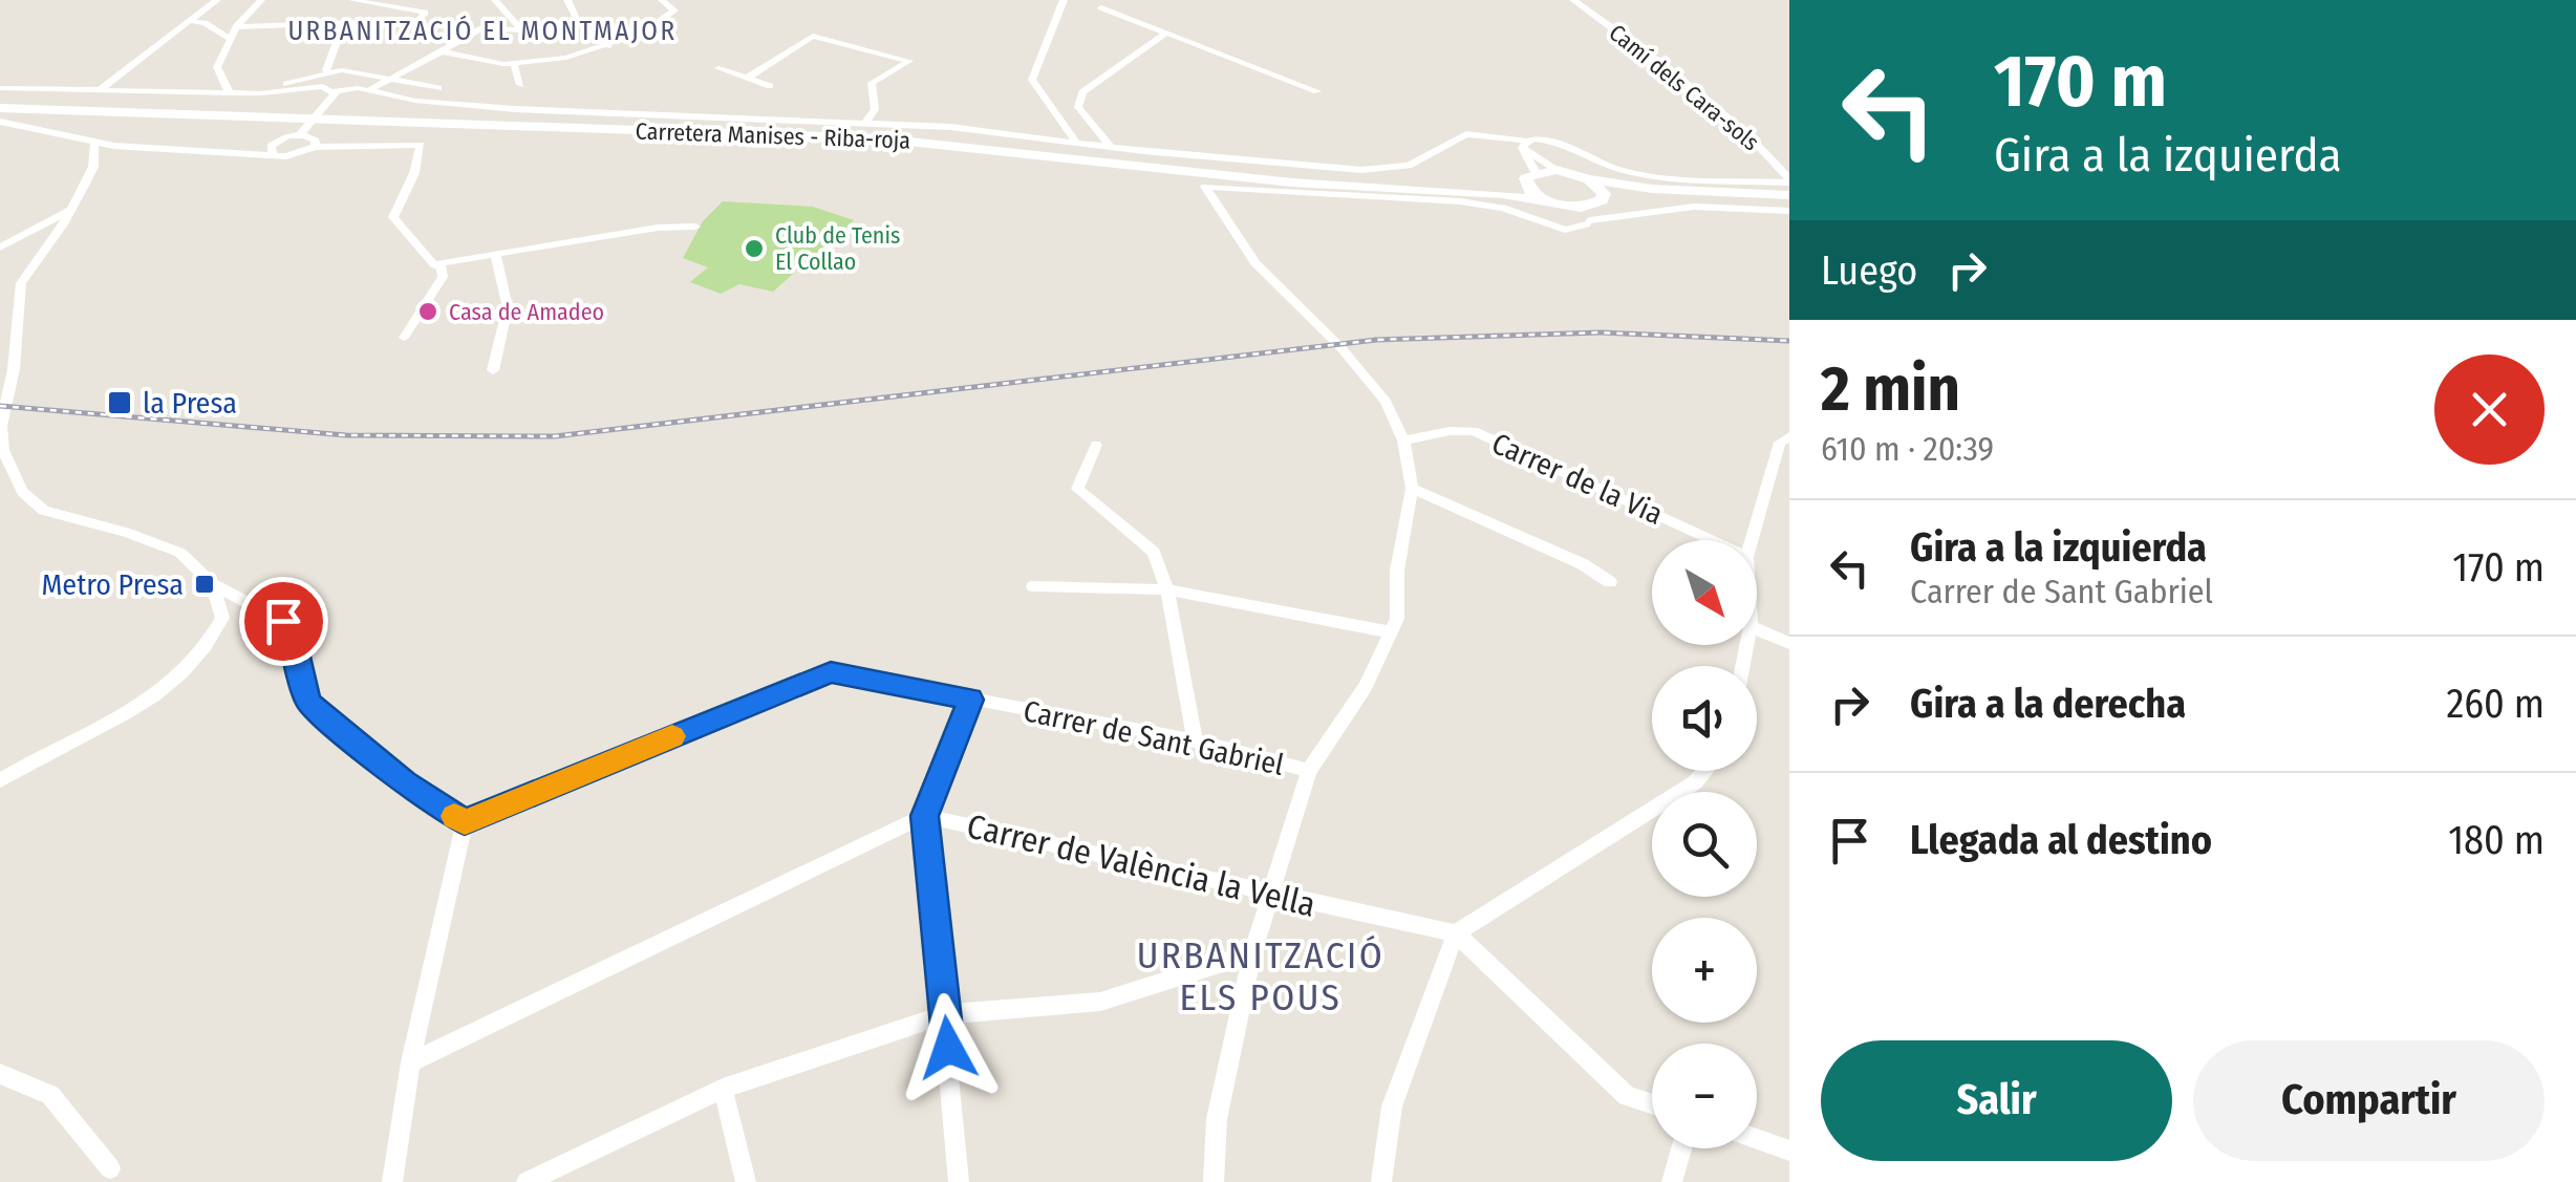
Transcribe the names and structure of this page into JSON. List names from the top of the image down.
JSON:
{
  "streets": {
    "main road": ["Carretera Manises - Riba-roja"],
    "street": [
      "Camí dels Cara-sols",
      "Carrer de la Via",
      "Carrer de Sant Gabriel",
      "Carrer de València la Vella"
    ]
  },
  "districts": ["URBANITZACIÓ EL MONTMAJOR", "URBANITZACIÓ ELS POUS"],
  "places": {
    "other": ["Club de Tenis El Collao", "Casa de Amadeo"],
    "transit": ["la Presa", "Metro Presa"]
  },
  "north": "bottom right",
  "page": {
    "turn": ["170 m", "Gira a la izquierda"],
    "then": "Luego",
    "heading": ["2 min", "610 m · 20:39"],
    "list": [
      {
        "name": "Gira a la izquierda",
        "note": "Carrer de Sant Gabriel",
        "value": "170 m"
      },
      {
        "name": "Gira a la derecha",
        "value": "260 m"
      },
      {
        "name": "Llegada al destino",
        "value": "180 m"
      }
    ],
    "map_buttons": ["+", "−"],
    "buttons": ["Salir", "Compartir"]
  }
}
